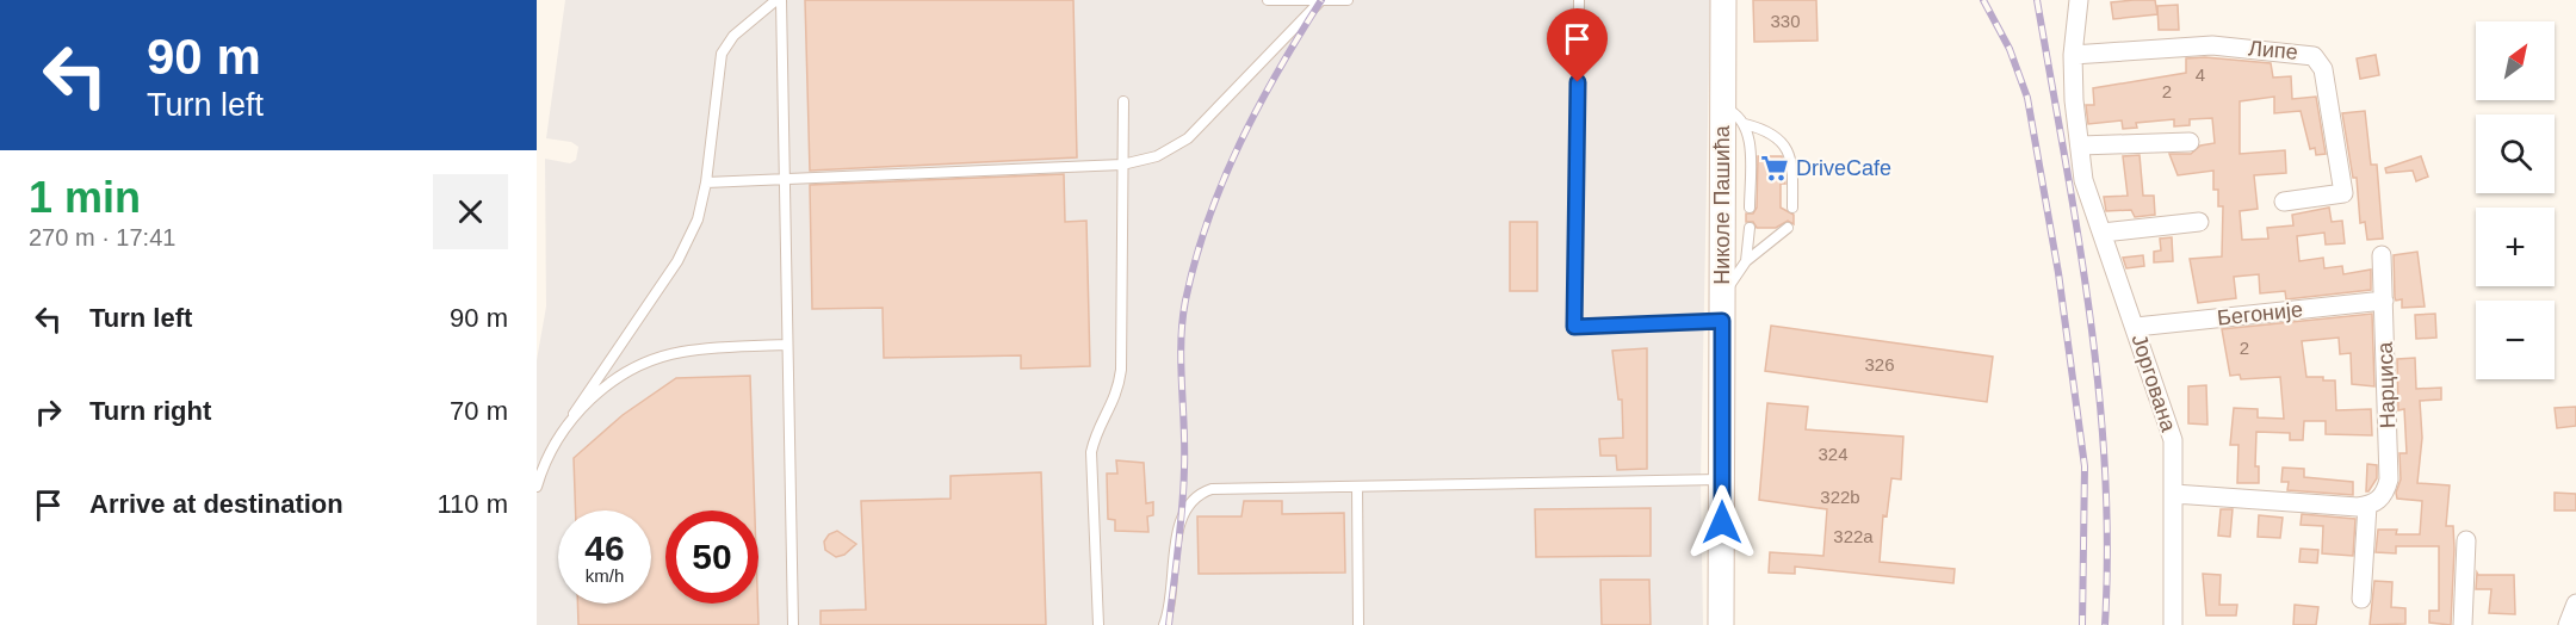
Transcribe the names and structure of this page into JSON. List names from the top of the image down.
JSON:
{
  "streets": {
    "main road": ["Николе Пашића"],
    "street": [
      "Липе",
      "Бегоније",
      "Јоргована",
      "Нарциса"
    ]
  },
  "crossings": [
    ["Липе", "Јоргована"],
    ["Бегоније", "Јоргована"],
    ["Бегоније", "Нарциса"]
  ],
  "places": {
    "supermarket": ["DriveCafe"]
  },
  "house_numbers": [
    "330",
    "4",
    "2",
    "2",
    "326",
    "324",
    "322b",
    "322a"
  ],
  "north": "top right",
  "page": {
    "turn": ["90 m", "Turn left"],
    "map_buttons": ["+", "−"],
    "heading": ["1 min", "270 m · 17:41"],
    "list": [
      {
        "name": "Turn left",
        "value": "90 m"
      },
      {
        "name": "Turn right",
        "value": "70 m"
      },
      {
        "name": "Arrive at destination",
        "value": "110 m"
      }
    ],
    "speed": "46 km/h",
    "limit": "50"
  }
}
